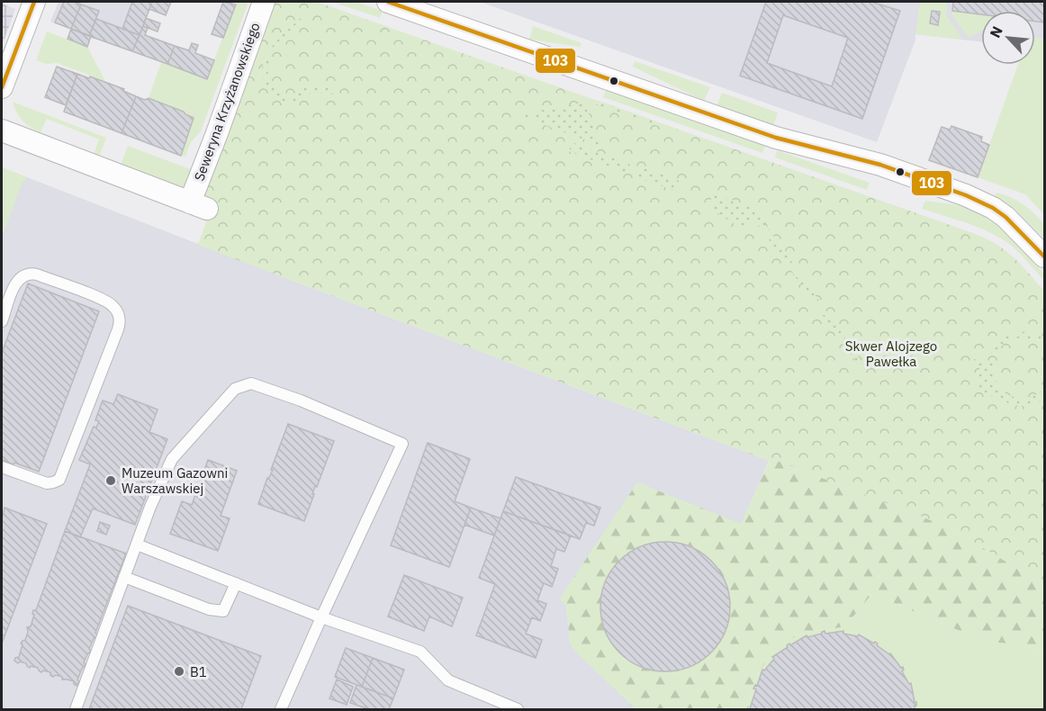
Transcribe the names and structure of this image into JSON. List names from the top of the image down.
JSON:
{
  "streets": {
    "street": ["Seweryna Krzyżanowskiego"]
  },
  "parks": ["Skwer Alojzego Pawełka"],
  "places": ["Muzeum Gazowni Warszawskiej", "B1"],
  "lines": ["transit line 103"],
  "north": "top left"
}
